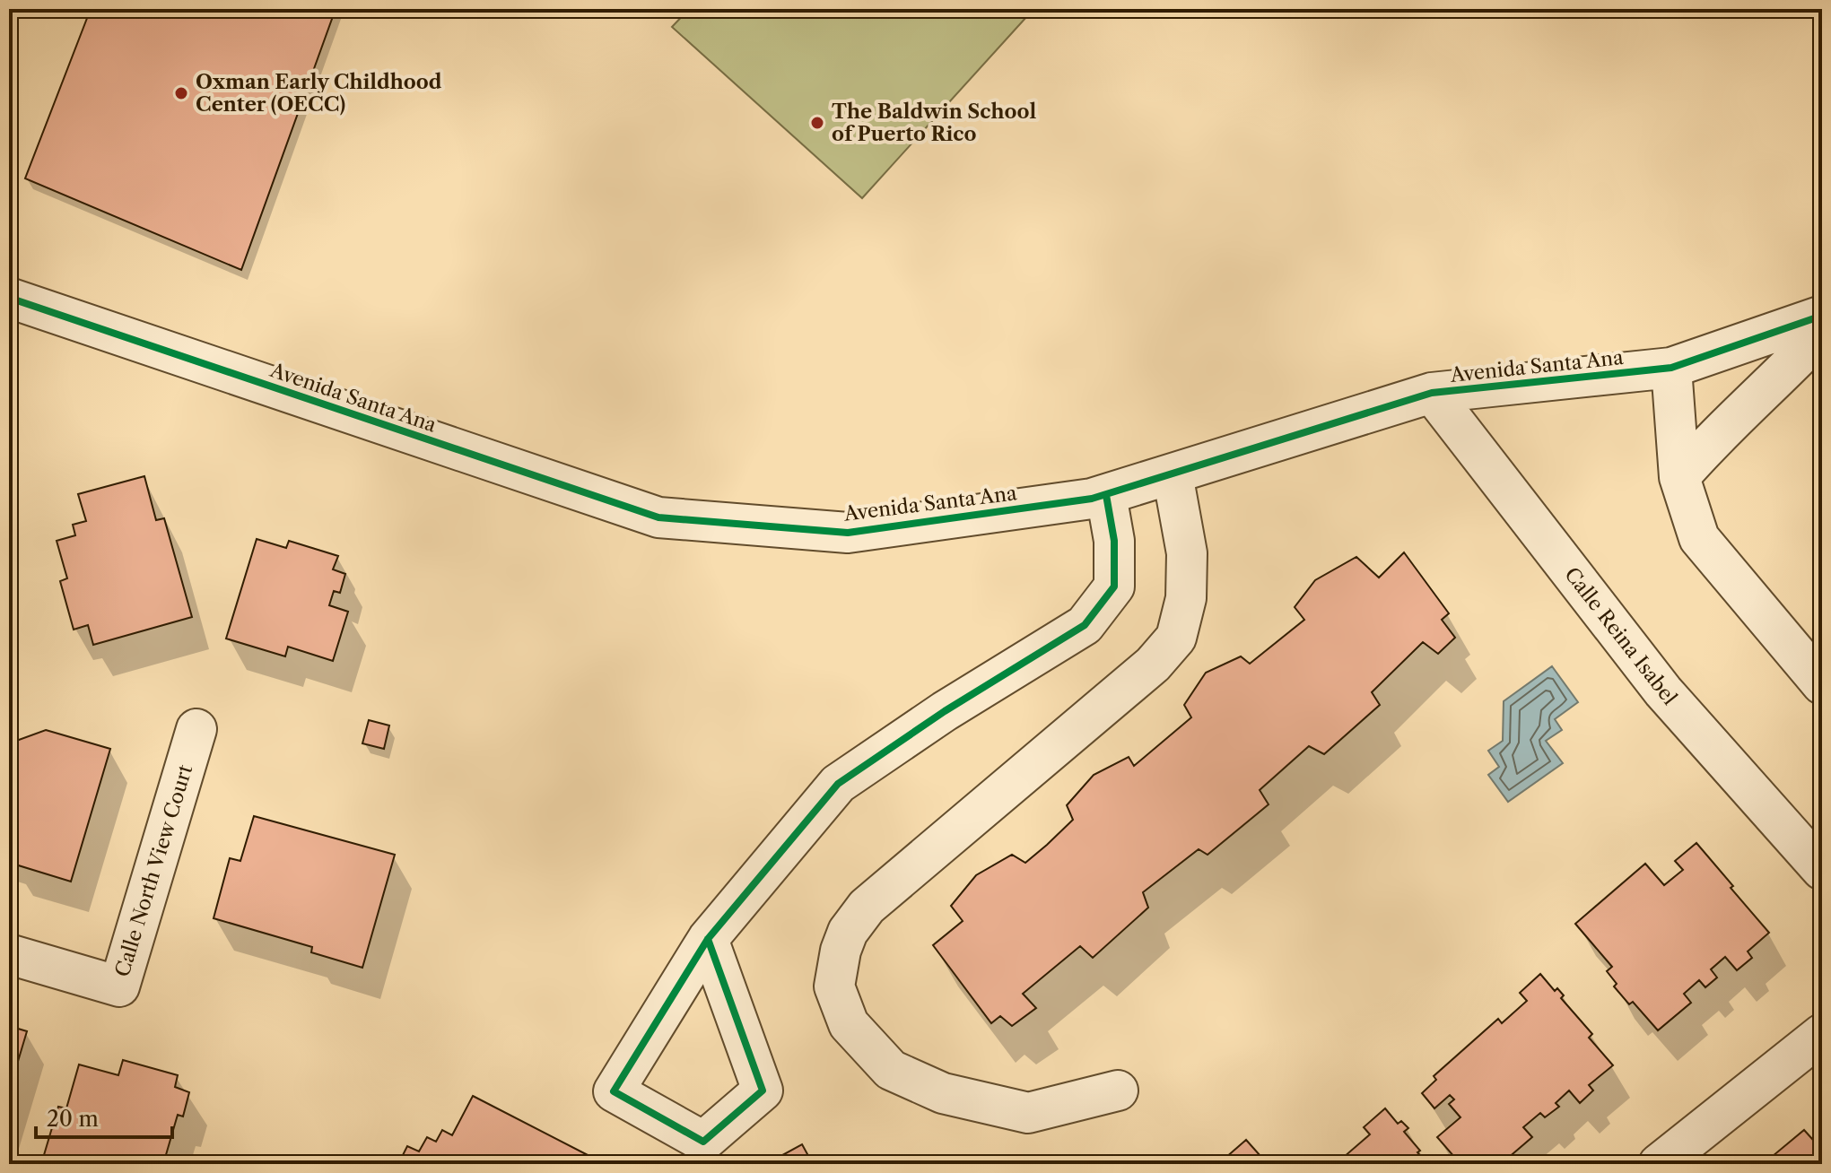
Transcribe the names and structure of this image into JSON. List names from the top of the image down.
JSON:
{
  "streets": {
    "street": ["Avenida Santa Ana", "Calle Reina Isabel", "Calle North View Court"]
  },
  "crossings": [
    ["Avenida Santa Ana", "Calle Reina Isabel"]
  ],
  "places": ["Oxman Early Childhood Center (OECC)", "The Baldwin School of Puerto Rico"],
  "scale_bar": "20 m"
}
